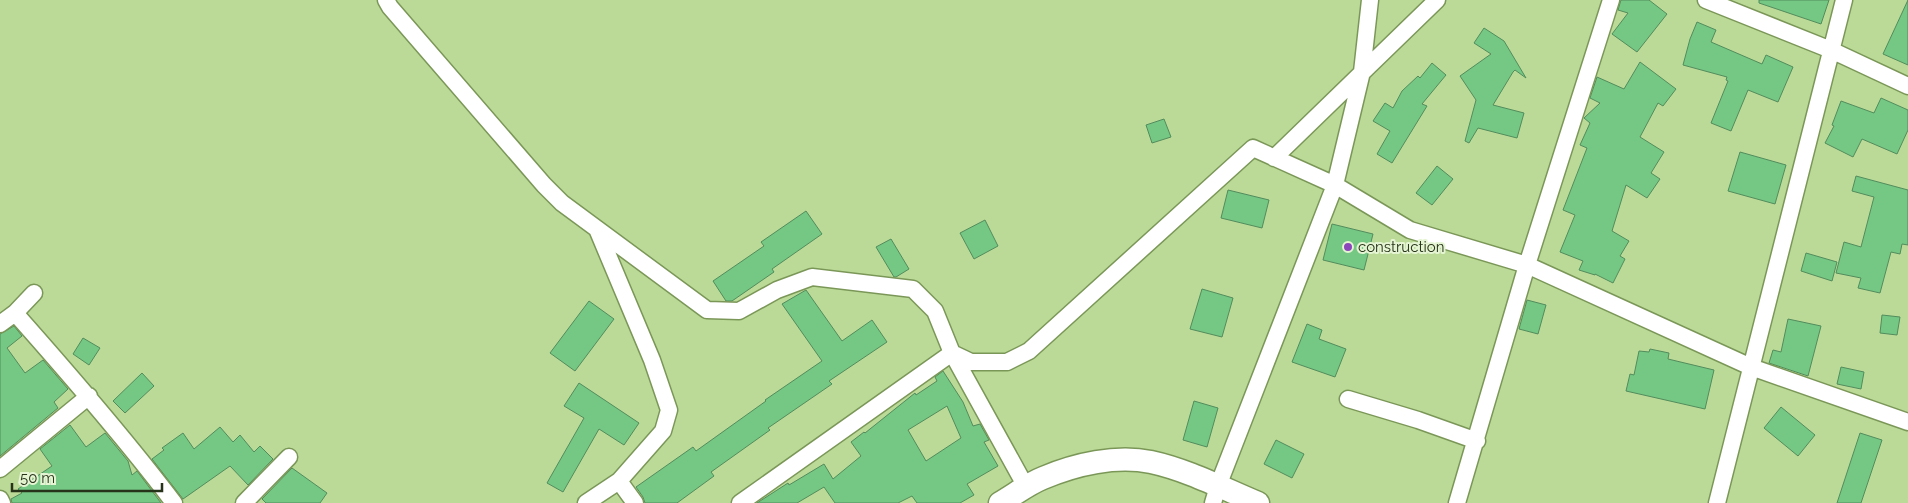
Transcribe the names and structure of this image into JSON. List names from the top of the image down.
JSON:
{
  "places": ["construction"],
  "scale_bar": "50 m"
}
